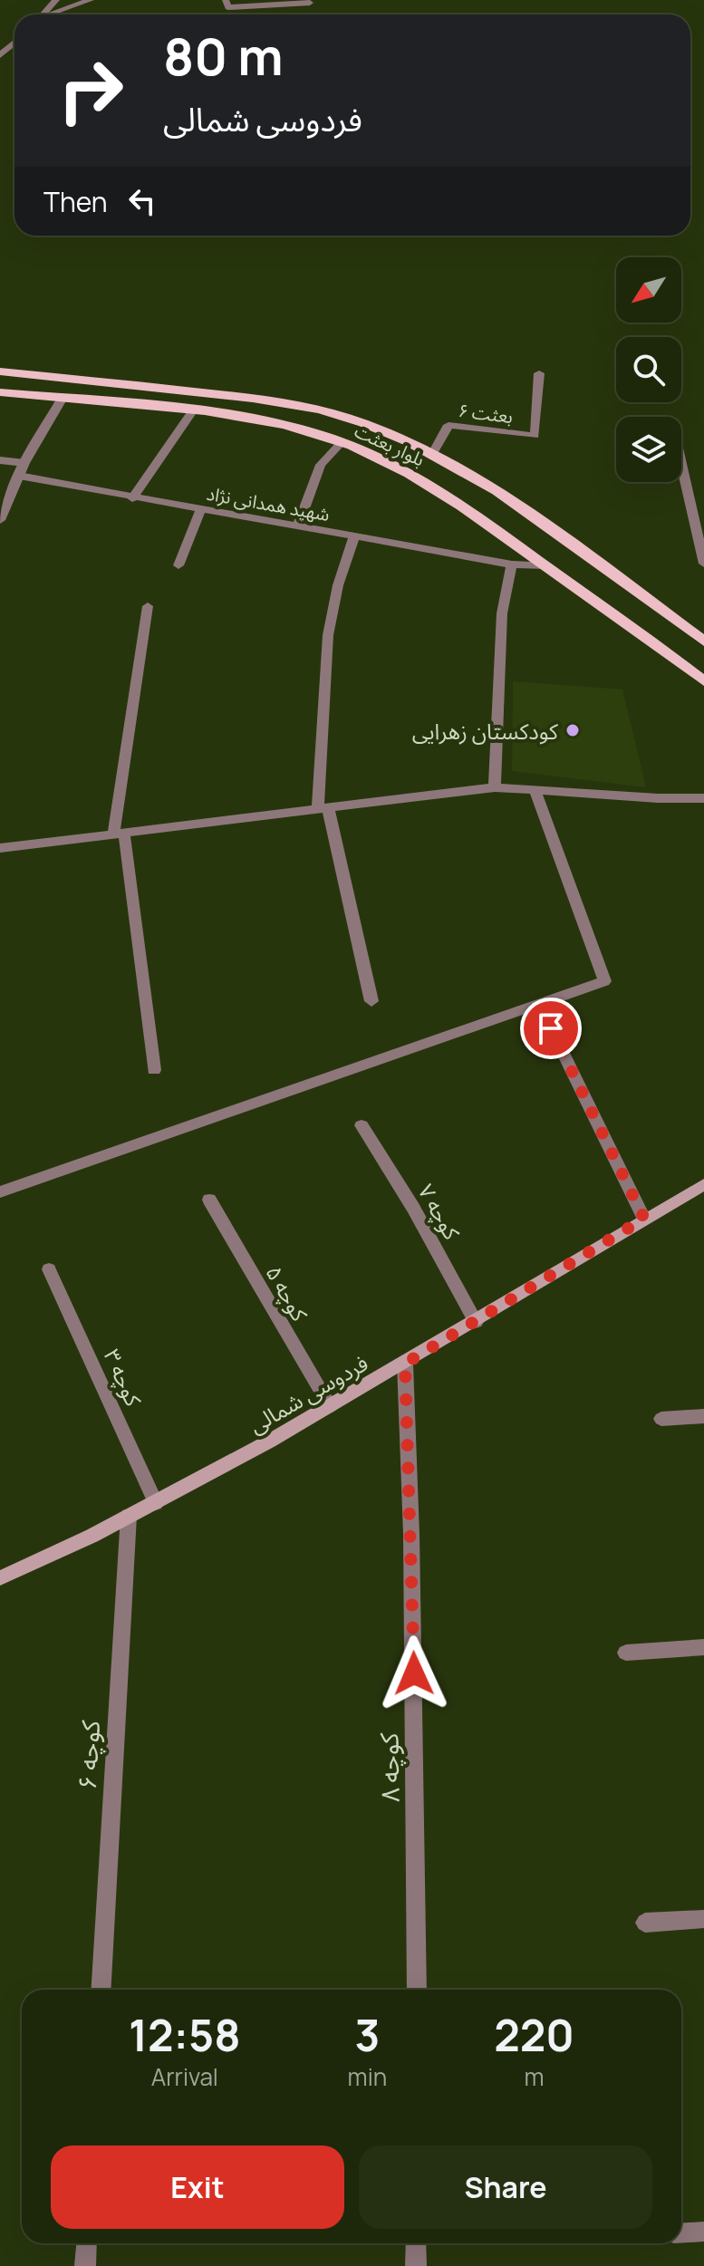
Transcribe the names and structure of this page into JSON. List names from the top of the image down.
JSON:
{
  "streets": {
    "main road": ["بلوار بعثت", "فردوسی شمالی"],
    "street": [
      "بعثت ۶",
      "شهید همدانی نژاد",
      "کوچه ۷",
      "کوچه ۵",
      "کوچه ۳",
      "کوچه ۶",
      "کوچه ۸"
    ]
  },
  "crossings": [
    ["بعثت ۶", "بلوار بعثت"],
    ["بلوار بعثت", "شهید همدانی نژاد"],
    ["کوچه ۷", "فردوسی شمالی"],
    ["کوچه ۵", "فردوسی شمالی"],
    ["کوچه ۳", "فردوسی شمالی"],
    ["فردوسی شمالی", "کوچه ۶"],
    ["فردوسی شمالی", "کوچه ۸"]
  ],
  "places": ["کودکستان زهرایی"],
  "north": "bottom left",
  "page": {
    "turn": ["80 m", "فردوسی شمالی"],
    "then": "Then",
    "eta": [
      "12:58",
      "Arrival",
      "3",
      "min",
      "220",
      "m"
    ],
    "buttons": ["Exit", "Share"]
  }
}
